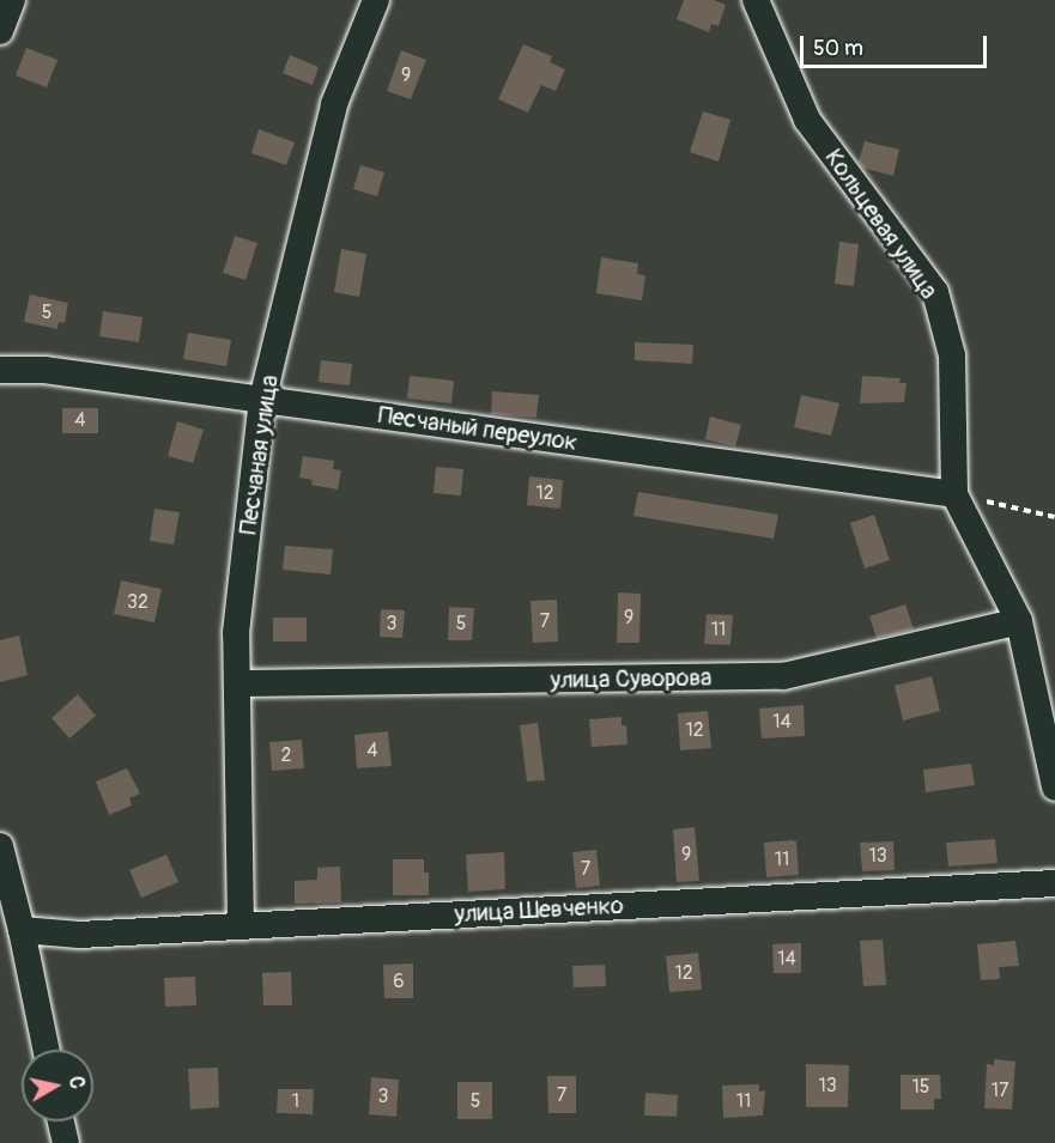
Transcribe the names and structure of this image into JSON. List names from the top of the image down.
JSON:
{
  "streets": {
    "street": [
      "Кольцевая улица",
      "Песчаный переулок",
      "Песчаная улица",
      "улица Суворова",
      "улица Шевченко"
    ]
  },
  "crossings": [
    ["Кольцевая улица", "Песчаный переулок"],
    ["Кольцевая улица", "улица Суворова"],
    ["Песчаный переулок", "Песчаная улица"],
    ["Песчаная улица", "улица Суворова"],
    ["Песчаная улица", "улица Шевченко"]
  ],
  "house_numbers": [
    "9",
    "5",
    "4",
    "12",
    "32",
    "9",
    "7",
    "3",
    "5",
    "11",
    "14",
    "12",
    "4",
    "2",
    "9",
    "13",
    "11",
    "7",
    "14",
    "12",
    "6",
    "13",
    "15",
    "17",
    "7",
    "3",
    "1",
    "5",
    "11"
  ],
  "scale_bar": "50 m",
  "north": "right"
}
